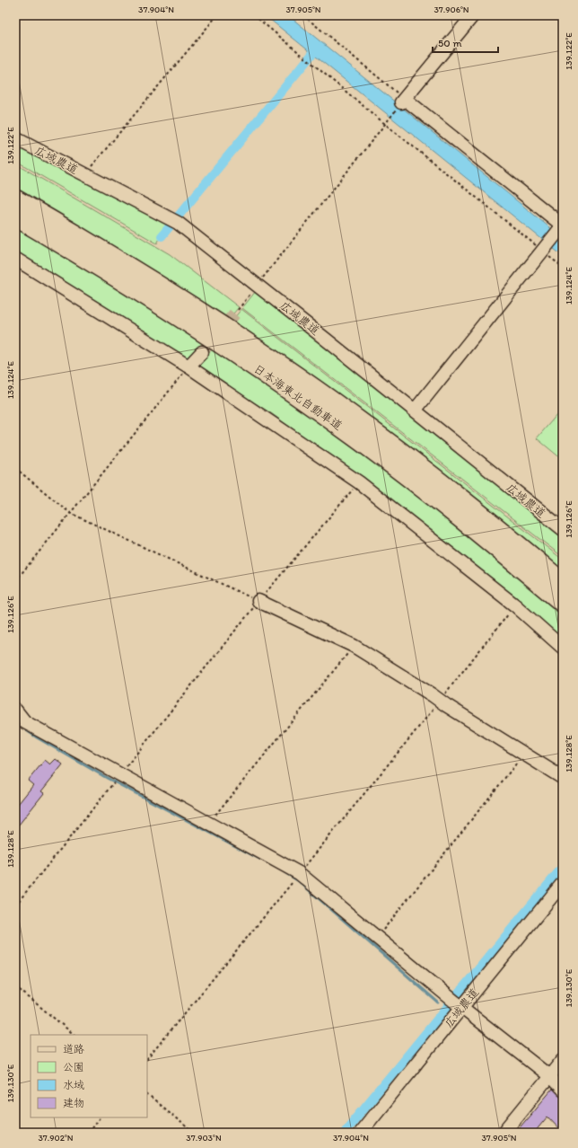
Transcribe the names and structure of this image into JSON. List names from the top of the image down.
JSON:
{
  "streets": {
    "highway": ["日本海東北自動車道"],
    "street": ["広域農道"]
  },
  "legend": [
    "道路",
    "公園",
    "水域",
    "建物"
  ],
  "scale_bar": "50 m",
  "coordinates": [
    "37.904°N",
    "37.905°N",
    "37.906°N",
    "139.122°E",
    "139.124°E",
    "139.126°E",
    "139.128°E",
    "139.130°E",
    "37.902°N",
    "37.903°N"
  ]
}
